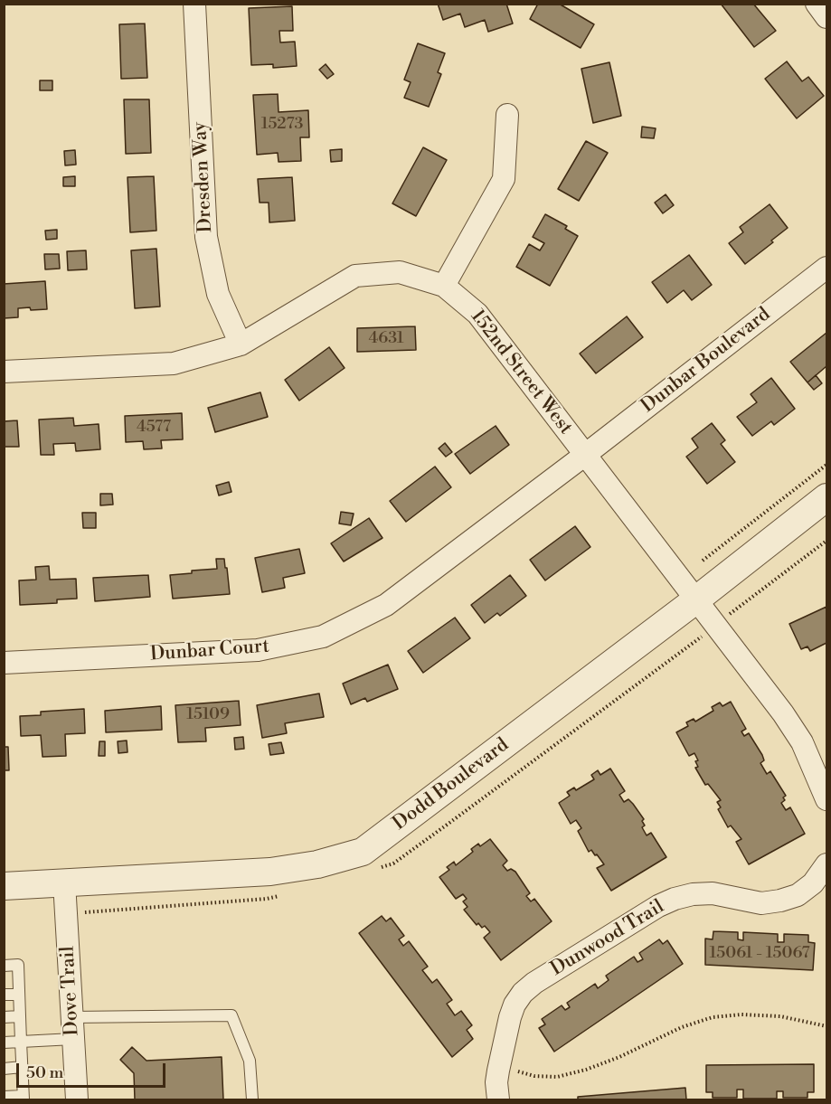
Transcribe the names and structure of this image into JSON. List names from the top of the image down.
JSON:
{
  "streets": {
    "street": [
      "Dresden Way",
      "Dunbar Boulevard",
      "152nd Street West",
      "Dunbar Court",
      "Dodd Boulevard",
      "Dunwood Trail",
      "Dove Trail"
    ]
  },
  "crossings": [
    ["Dresden Way", "152nd Street West"],
    ["Dunbar Boulevard", "152nd Street West"],
    ["Dunbar Boulevard", "Dunbar Court"],
    ["152nd Street West", "Dunbar Court"],
    ["152nd Street West", "Dodd Boulevard"],
    ["Dodd Boulevard", "Dove Trail"]
  ],
  "house_numbers": [
    "15273",
    "4631",
    "4577",
    "15109",
    "15061 - 15067"
  ],
  "scale_bar": "50 m"
}
